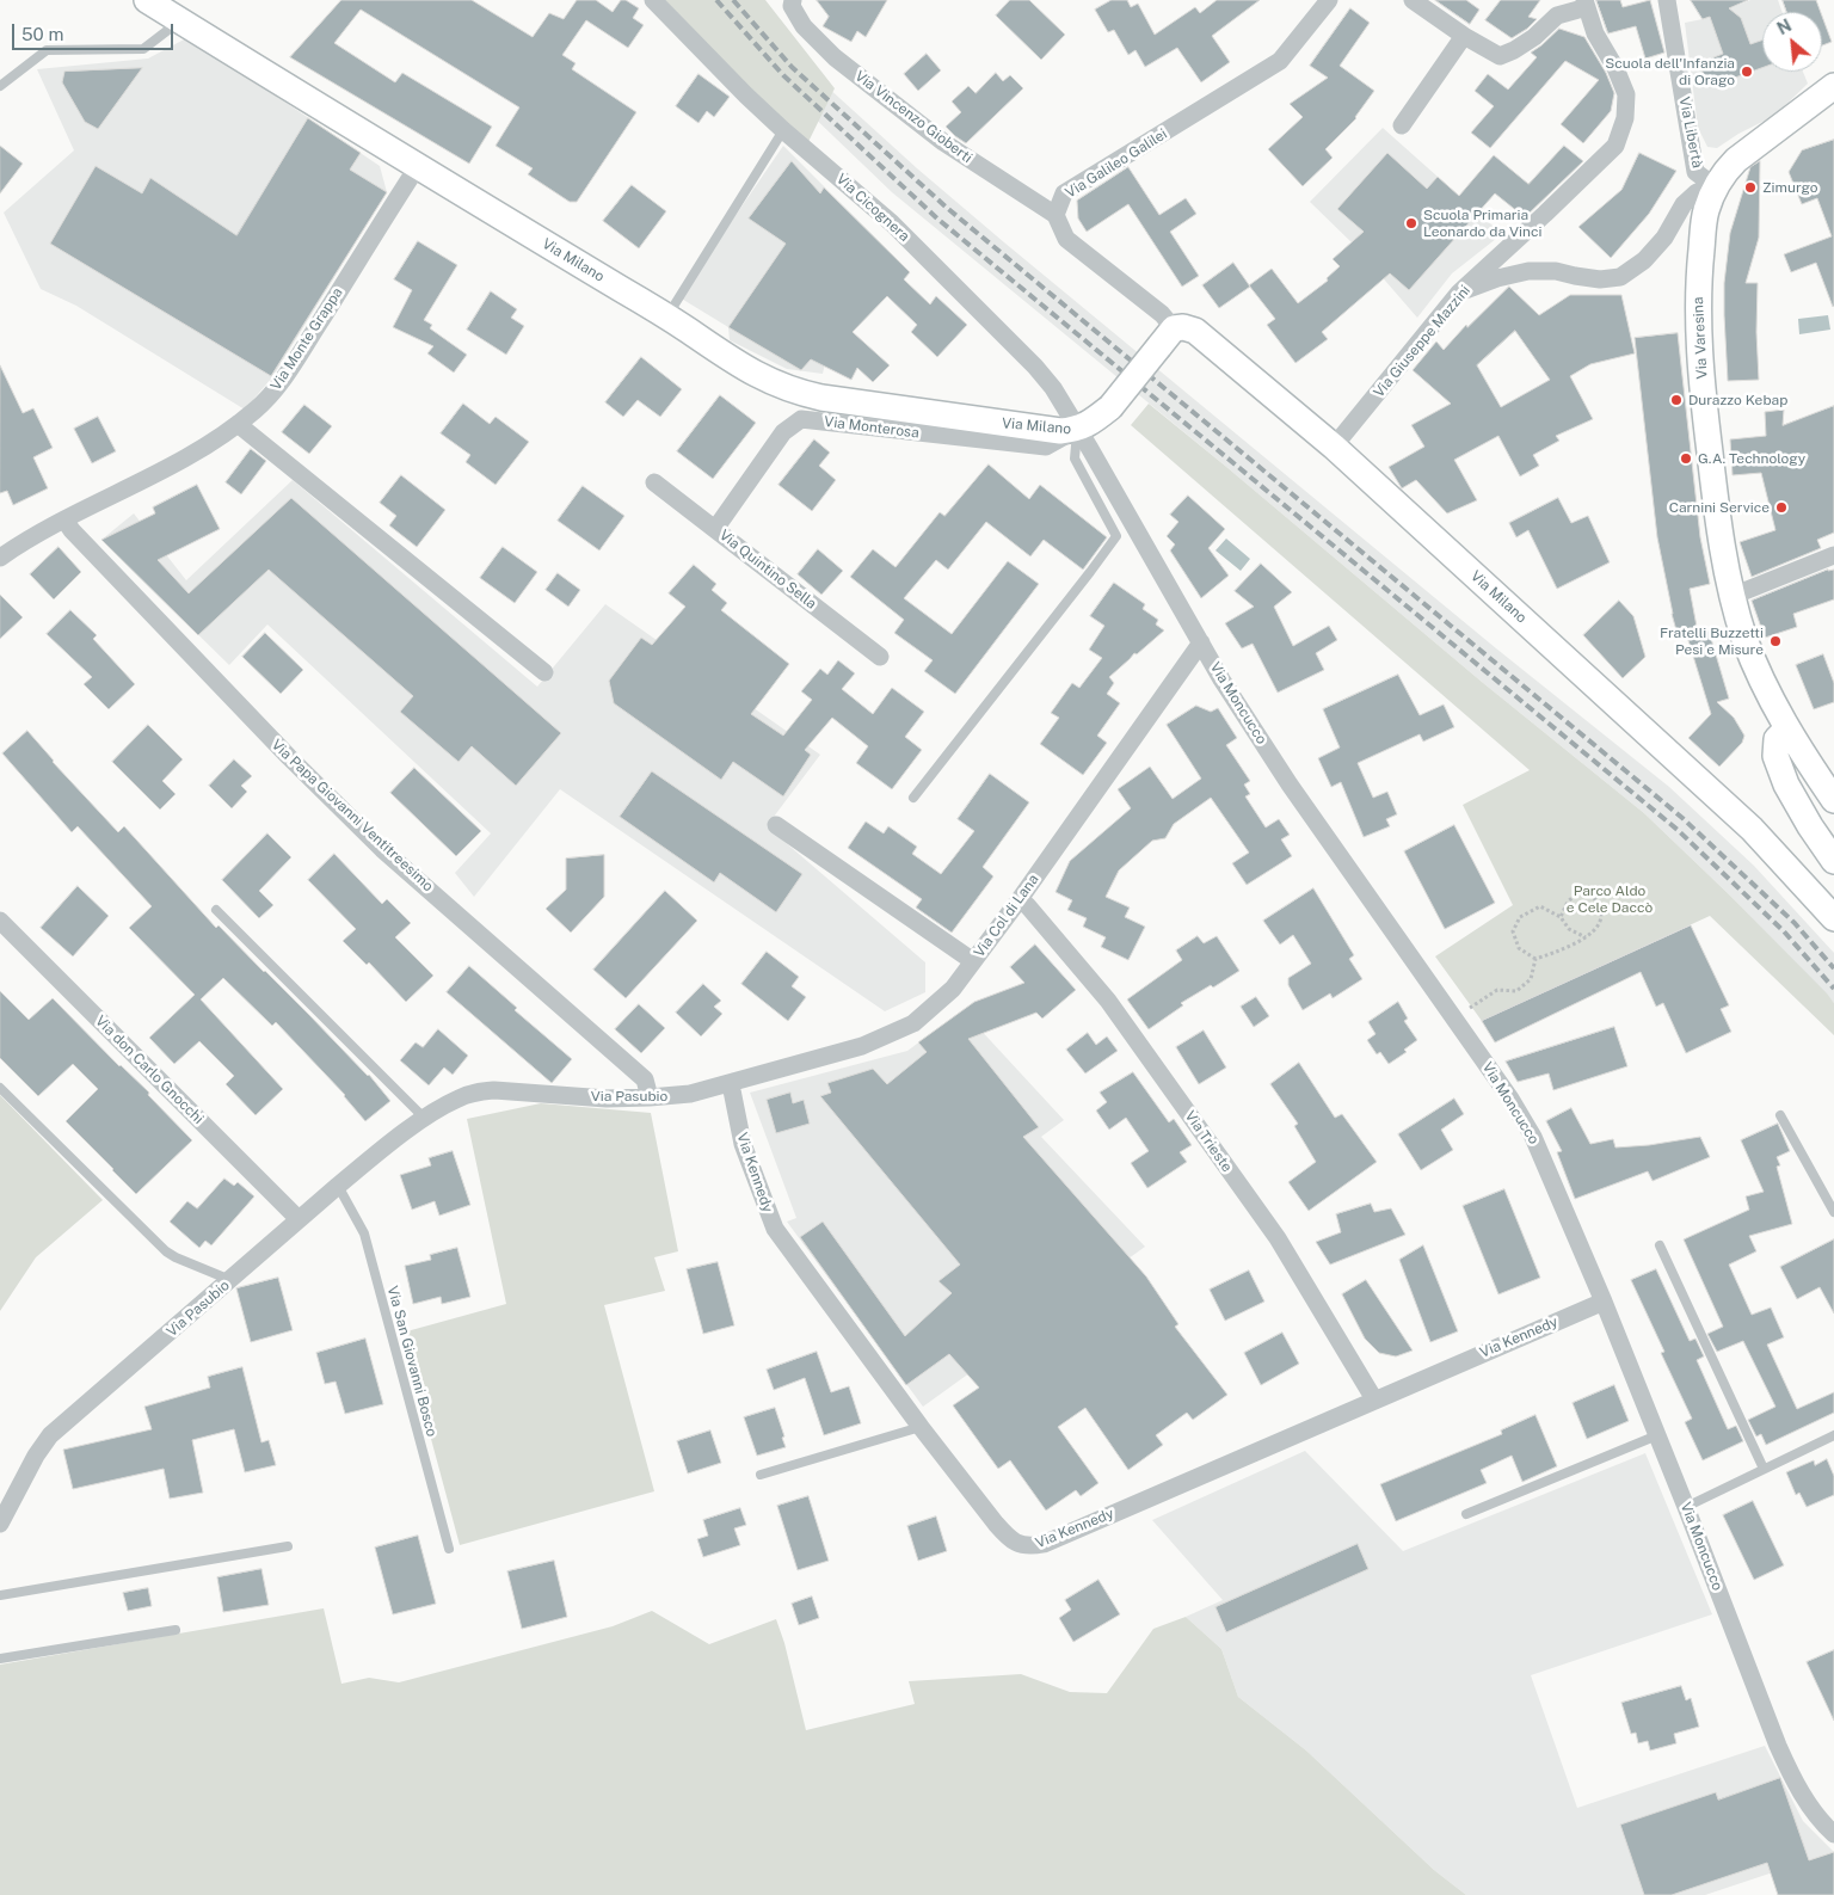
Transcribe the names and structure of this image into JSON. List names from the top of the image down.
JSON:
{
  "streets": {
    "street": [
      "Via Vincenzo Gioberti",
      "Via Libertà",
      "Via Galileo Galilei",
      "Via Cicognera",
      "Via Milano",
      "Via Varesina",
      "Via Monte Grappa",
      "Via Giuseppe Mazzini",
      "Via Monterosa",
      "Via Quintino Sella",
      "Via Moncucco",
      "Via Papa Giovanni Ventitreesimo",
      "Via Col di Lana",
      "Via don Carlo Gnocchi",
      "Via Pasubio",
      "Via Trieste",
      "Via Kennedy"
    ],
    "lane": ["Via San Giovanni Bosco"]
  },
  "crossings": [
    ["Via Vincenzo Gioberti", "Via Galileo Galilei"],
    ["Via Libertà", "Via Varesina"],
    ["Via Galileo Galilei", "Via Milano"],
    ["Via Cicognera", "Via Milano"],
    ["Via Cicognera", "Via Monterosa"],
    ["Via Cicognera", "Via Moncucco"],
    ["Via Milano", "Via Monte Grappa"],
    ["Via Milano", "Via Giuseppe Mazzini"],
    ["Via Milano", "Via Monterosa"],
    ["Via Milano", "Via Moncucco"],
    ["Via Monte Grappa", "Via Papa Giovanni Ventitreesimo"],
    ["Via Monterosa", "Via Quintino Sella"],
    ["Via Monterosa", "Via Moncucco"],
    ["Via Moncucco", "Via Col di Lana"],
    ["Via Moncucco", "Via Kennedy"],
    ["Via Papa Giovanni Ventitreesimo", "Via Pasubio"],
    ["Via Col di Lana", "Via Pasubio"],
    ["Via Col di Lana", "Via Trieste"],
    ["Via Col di Lana", "Via Kennedy"],
    ["Via don Carlo Gnocchi", "Via Pasubio"],
    ["Via Pasubio", "Via Kennedy"],
    ["Via Pasubio", "Via San Giovanni Bosco"],
    ["Via Trieste", "Via Kennedy"]
  ],
  "parks": ["Parco Aldo e Cele Daccò"],
  "places": [
    "Scuola dell'Infanzia di Orago",
    "Zimurgo",
    "Scuola Primaria Leonardo da Vinci",
    "Durazzo Kebap",
    "G.A. Technology",
    "Carnini Service",
    "Fratelli Buzzetti Pesi e Misure"
  ],
  "scale_bar": "50 m",
  "north": "top left"
}
